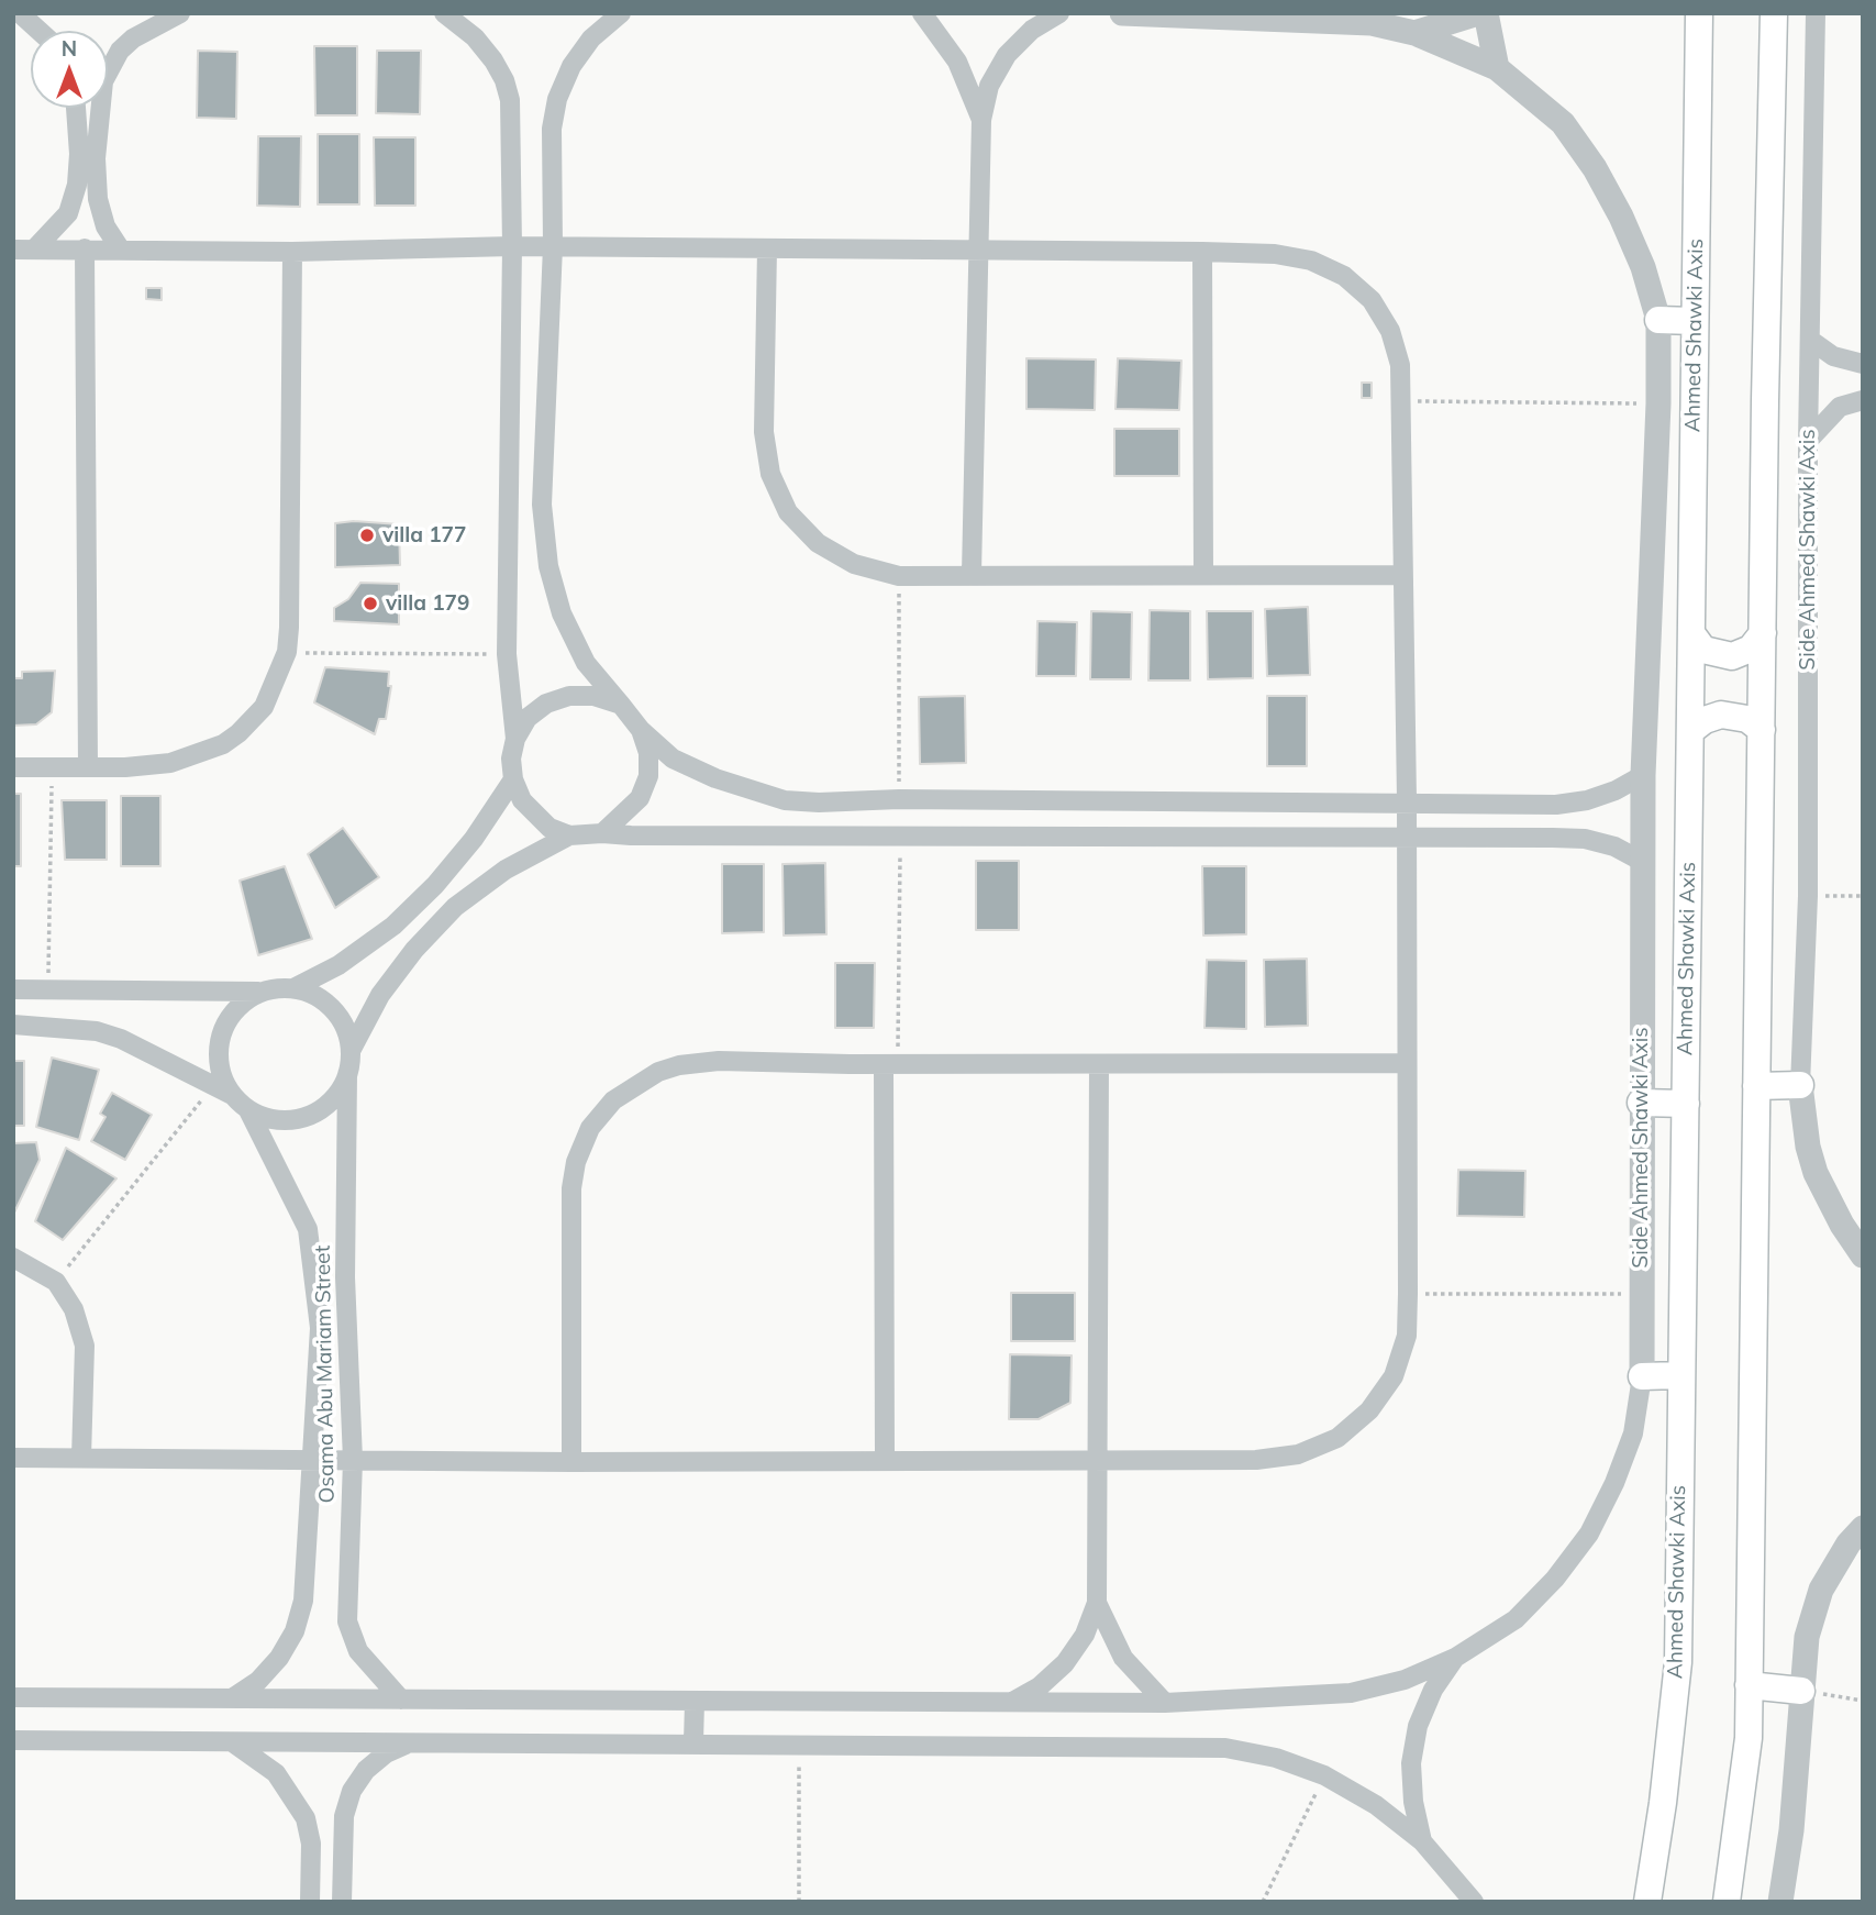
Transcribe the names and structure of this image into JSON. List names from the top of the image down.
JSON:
{
  "streets": {
    "main road": ["Ahmed Shawki Axis"],
    "street": ["Side Ahmed Shawki Axis", "Osama Abu Mariam Street"]
  },
  "places": ["villa 177", "villa 179"],
  "north": "top"
}
